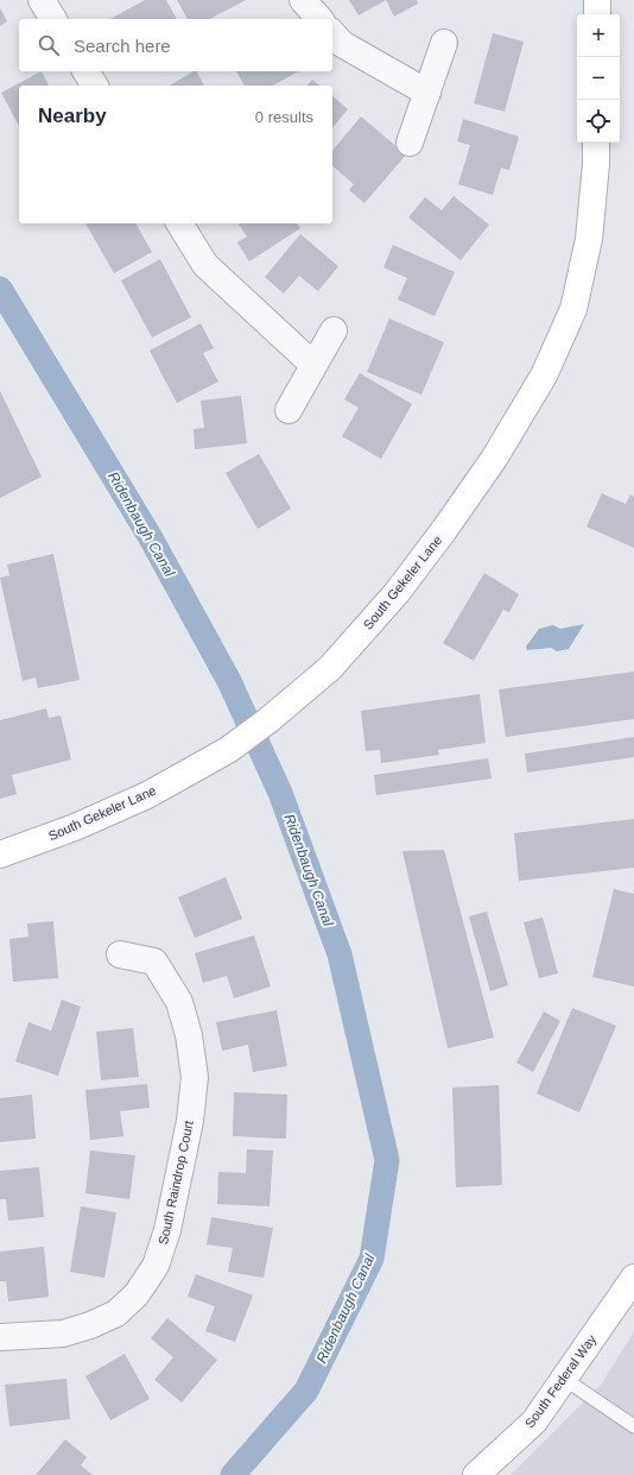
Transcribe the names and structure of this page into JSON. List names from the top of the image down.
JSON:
{
  "streets": {
    "street": ["South Gekeler Lane", "South Raindrop Court", "South Federal Way"]
  },
  "water": ["Ridenbaugh Canal"],
  "page": {
    "map_buttons": ["+", "−"],
    "search": "Search here",
    "heading": ["Nearby", "0 results"]
  }
}
